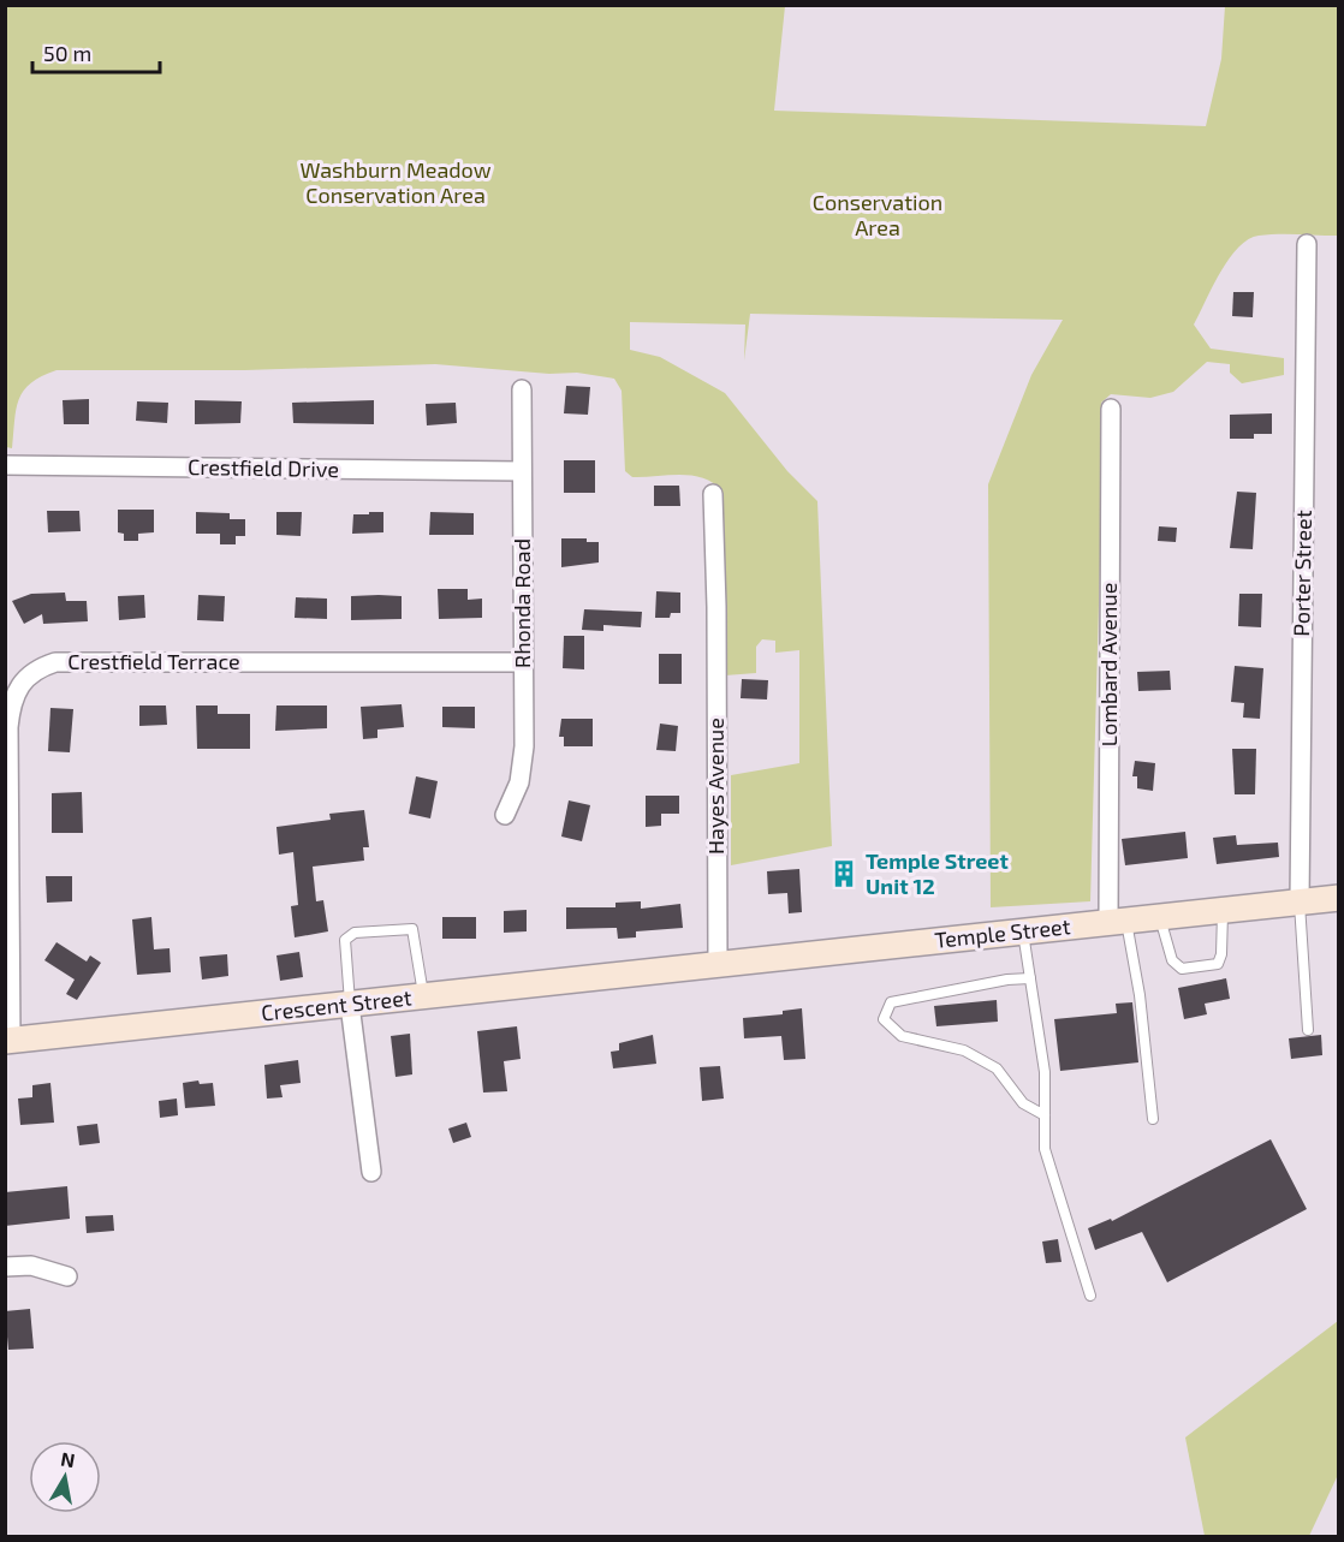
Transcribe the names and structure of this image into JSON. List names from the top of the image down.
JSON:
{
  "streets": {
    "main road": ["Temple Street", "Crescent Street"],
    "street": [
      "Crestfield Drive",
      "Porter Street",
      "Rhonda Road",
      "Crestfield Terrace",
      "Lombard Avenue",
      "Hayes Avenue"
    ]
  },
  "crossings": [
    ["Crestfield Drive", "Rhonda Road"],
    ["Porter Street", "Temple Street"],
    ["Rhonda Road", "Crestfield Terrace"],
    ["Crestfield Terrace", "Crescent Street"],
    ["Lombard Avenue", "Temple Street"],
    ["Hayes Avenue", "Temple Street"],
    ["Temple Street", "Crescent Street"]
  ],
  "parks": ["Washburn Meadow Conservation Area", "Conservation Area"],
  "places": {
    "building": ["Temple Street Unit 12"]
  },
  "scale_bar": "50 m",
  "north": "top"
}
